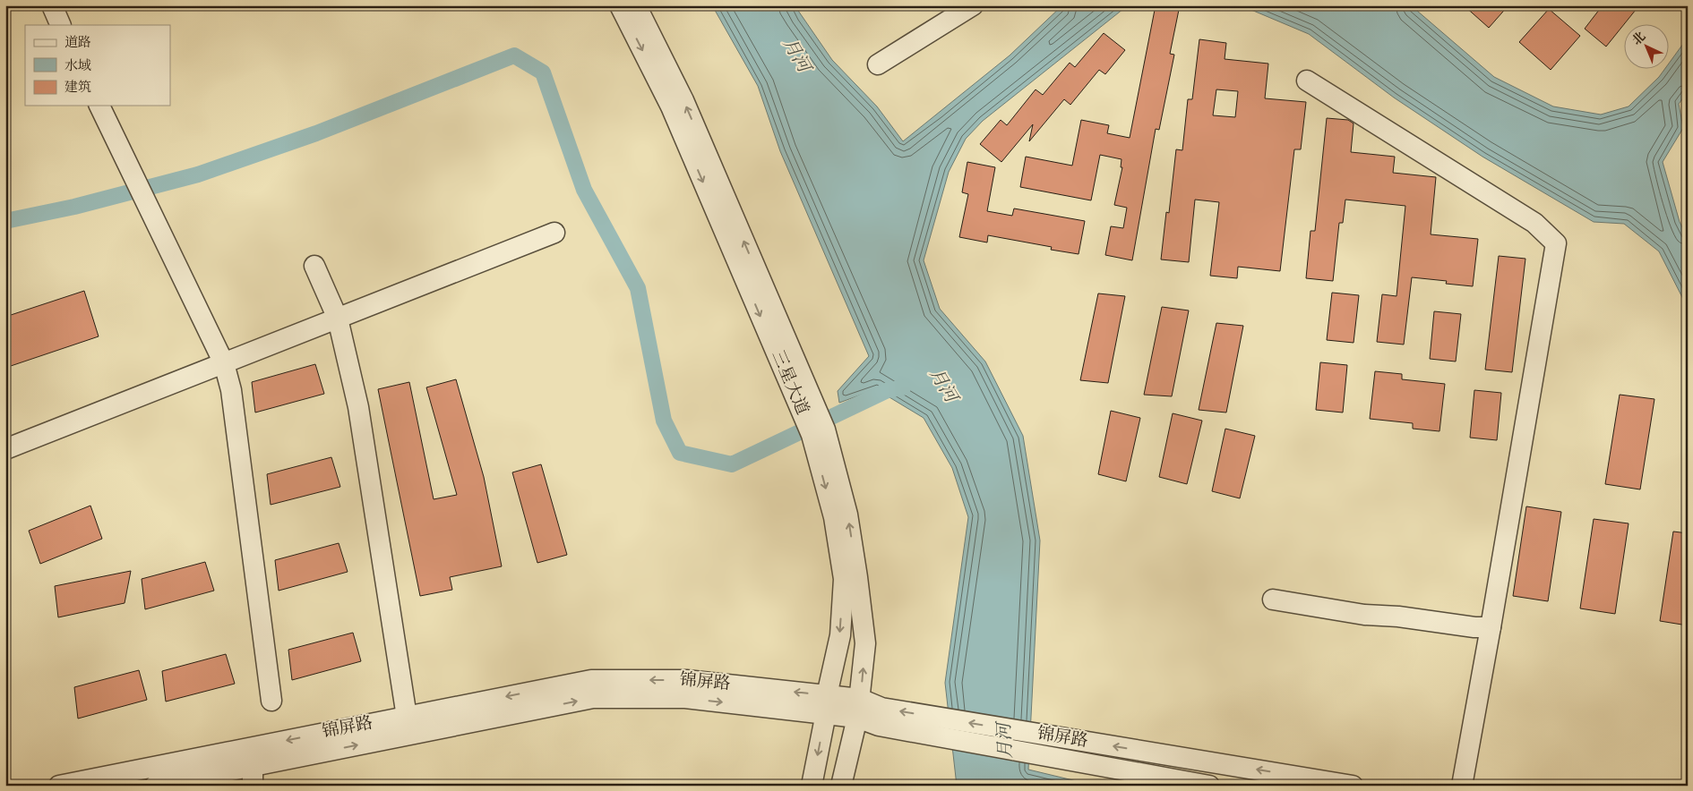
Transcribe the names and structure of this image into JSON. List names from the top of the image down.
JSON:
{
  "streets": {
    "street": ["三星大道", "锦屏路"]
  },
  "crossings": [
    ["三星大道", "锦屏路"]
  ],
  "water": ["月河"],
  "legend": ["道路", "水域", "建筑"],
  "north": "top left"
}
